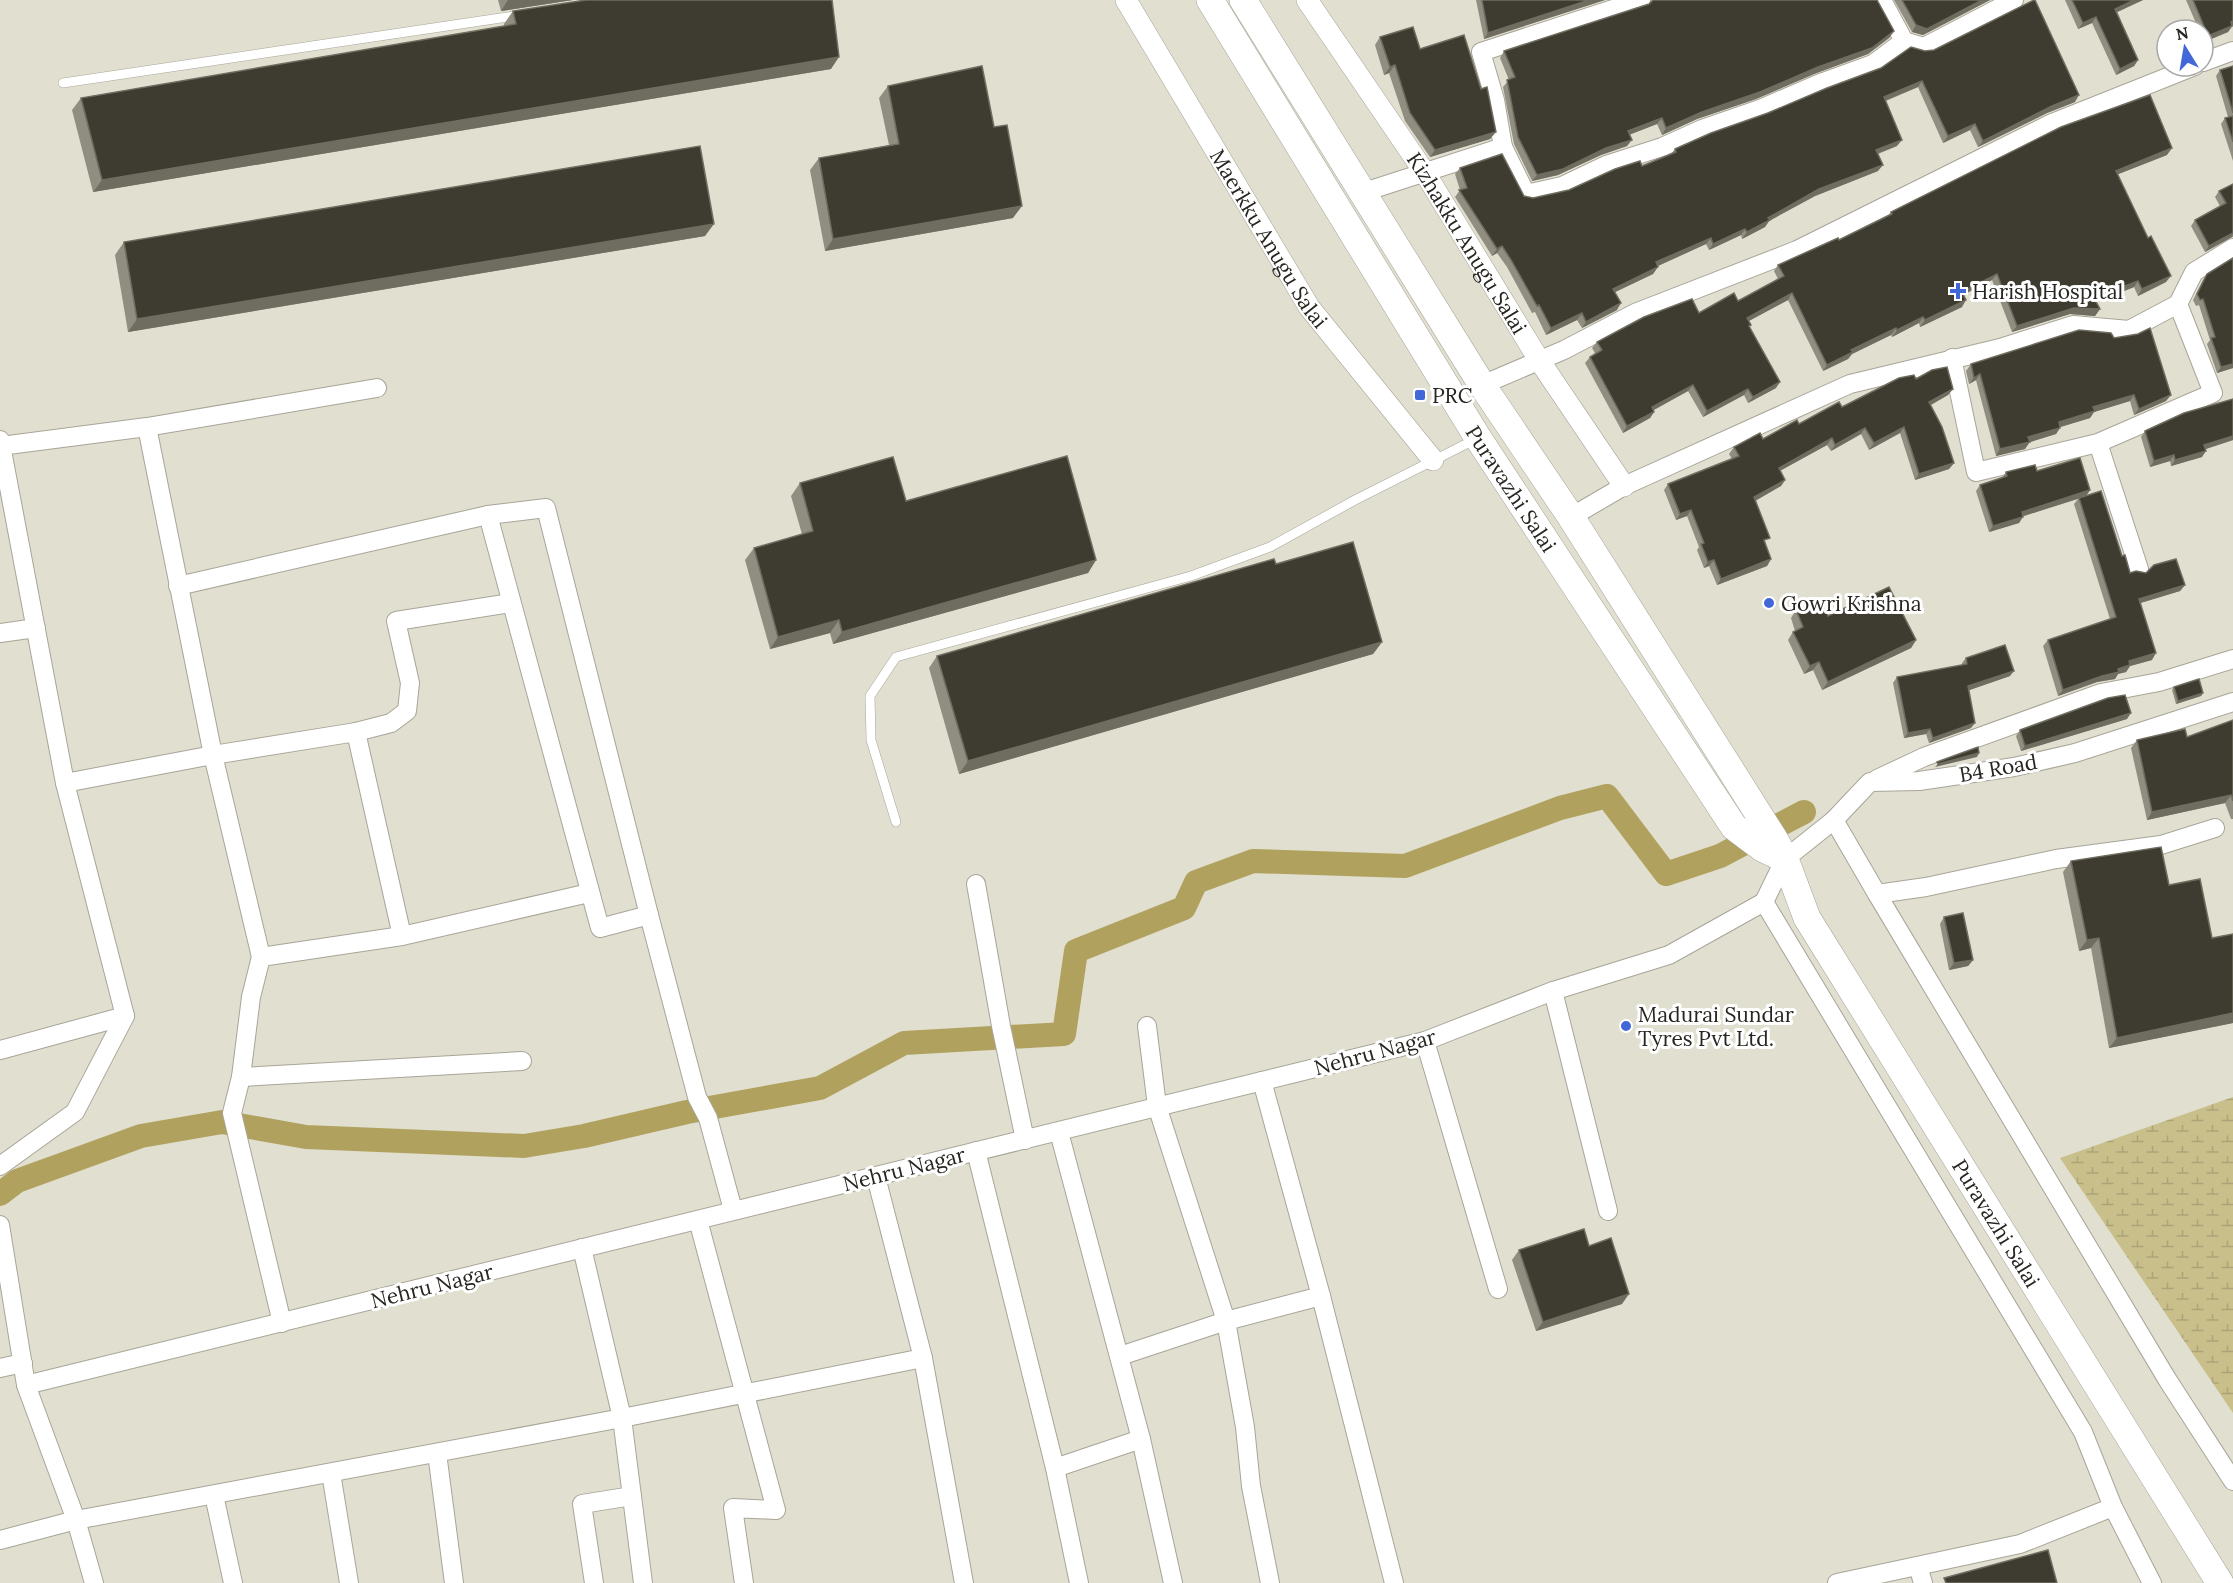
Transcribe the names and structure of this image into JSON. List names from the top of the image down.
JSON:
{
  "streets": {
    "main road": ["Puravazhi Salai"],
    "street": [
      "Maerkku Anugu Salai",
      "Kizhakku Anugu Salai",
      "B4 Road",
      "Nehru Nagar"
    ]
  },
  "places": {
    "health": ["Harish Hospital"],
    "transit": ["PRC"],
    "other": ["Gowri Krishna", "Madurai Sundar Tyres Pvt Ltd."]
  },
  "north": "top"
}
